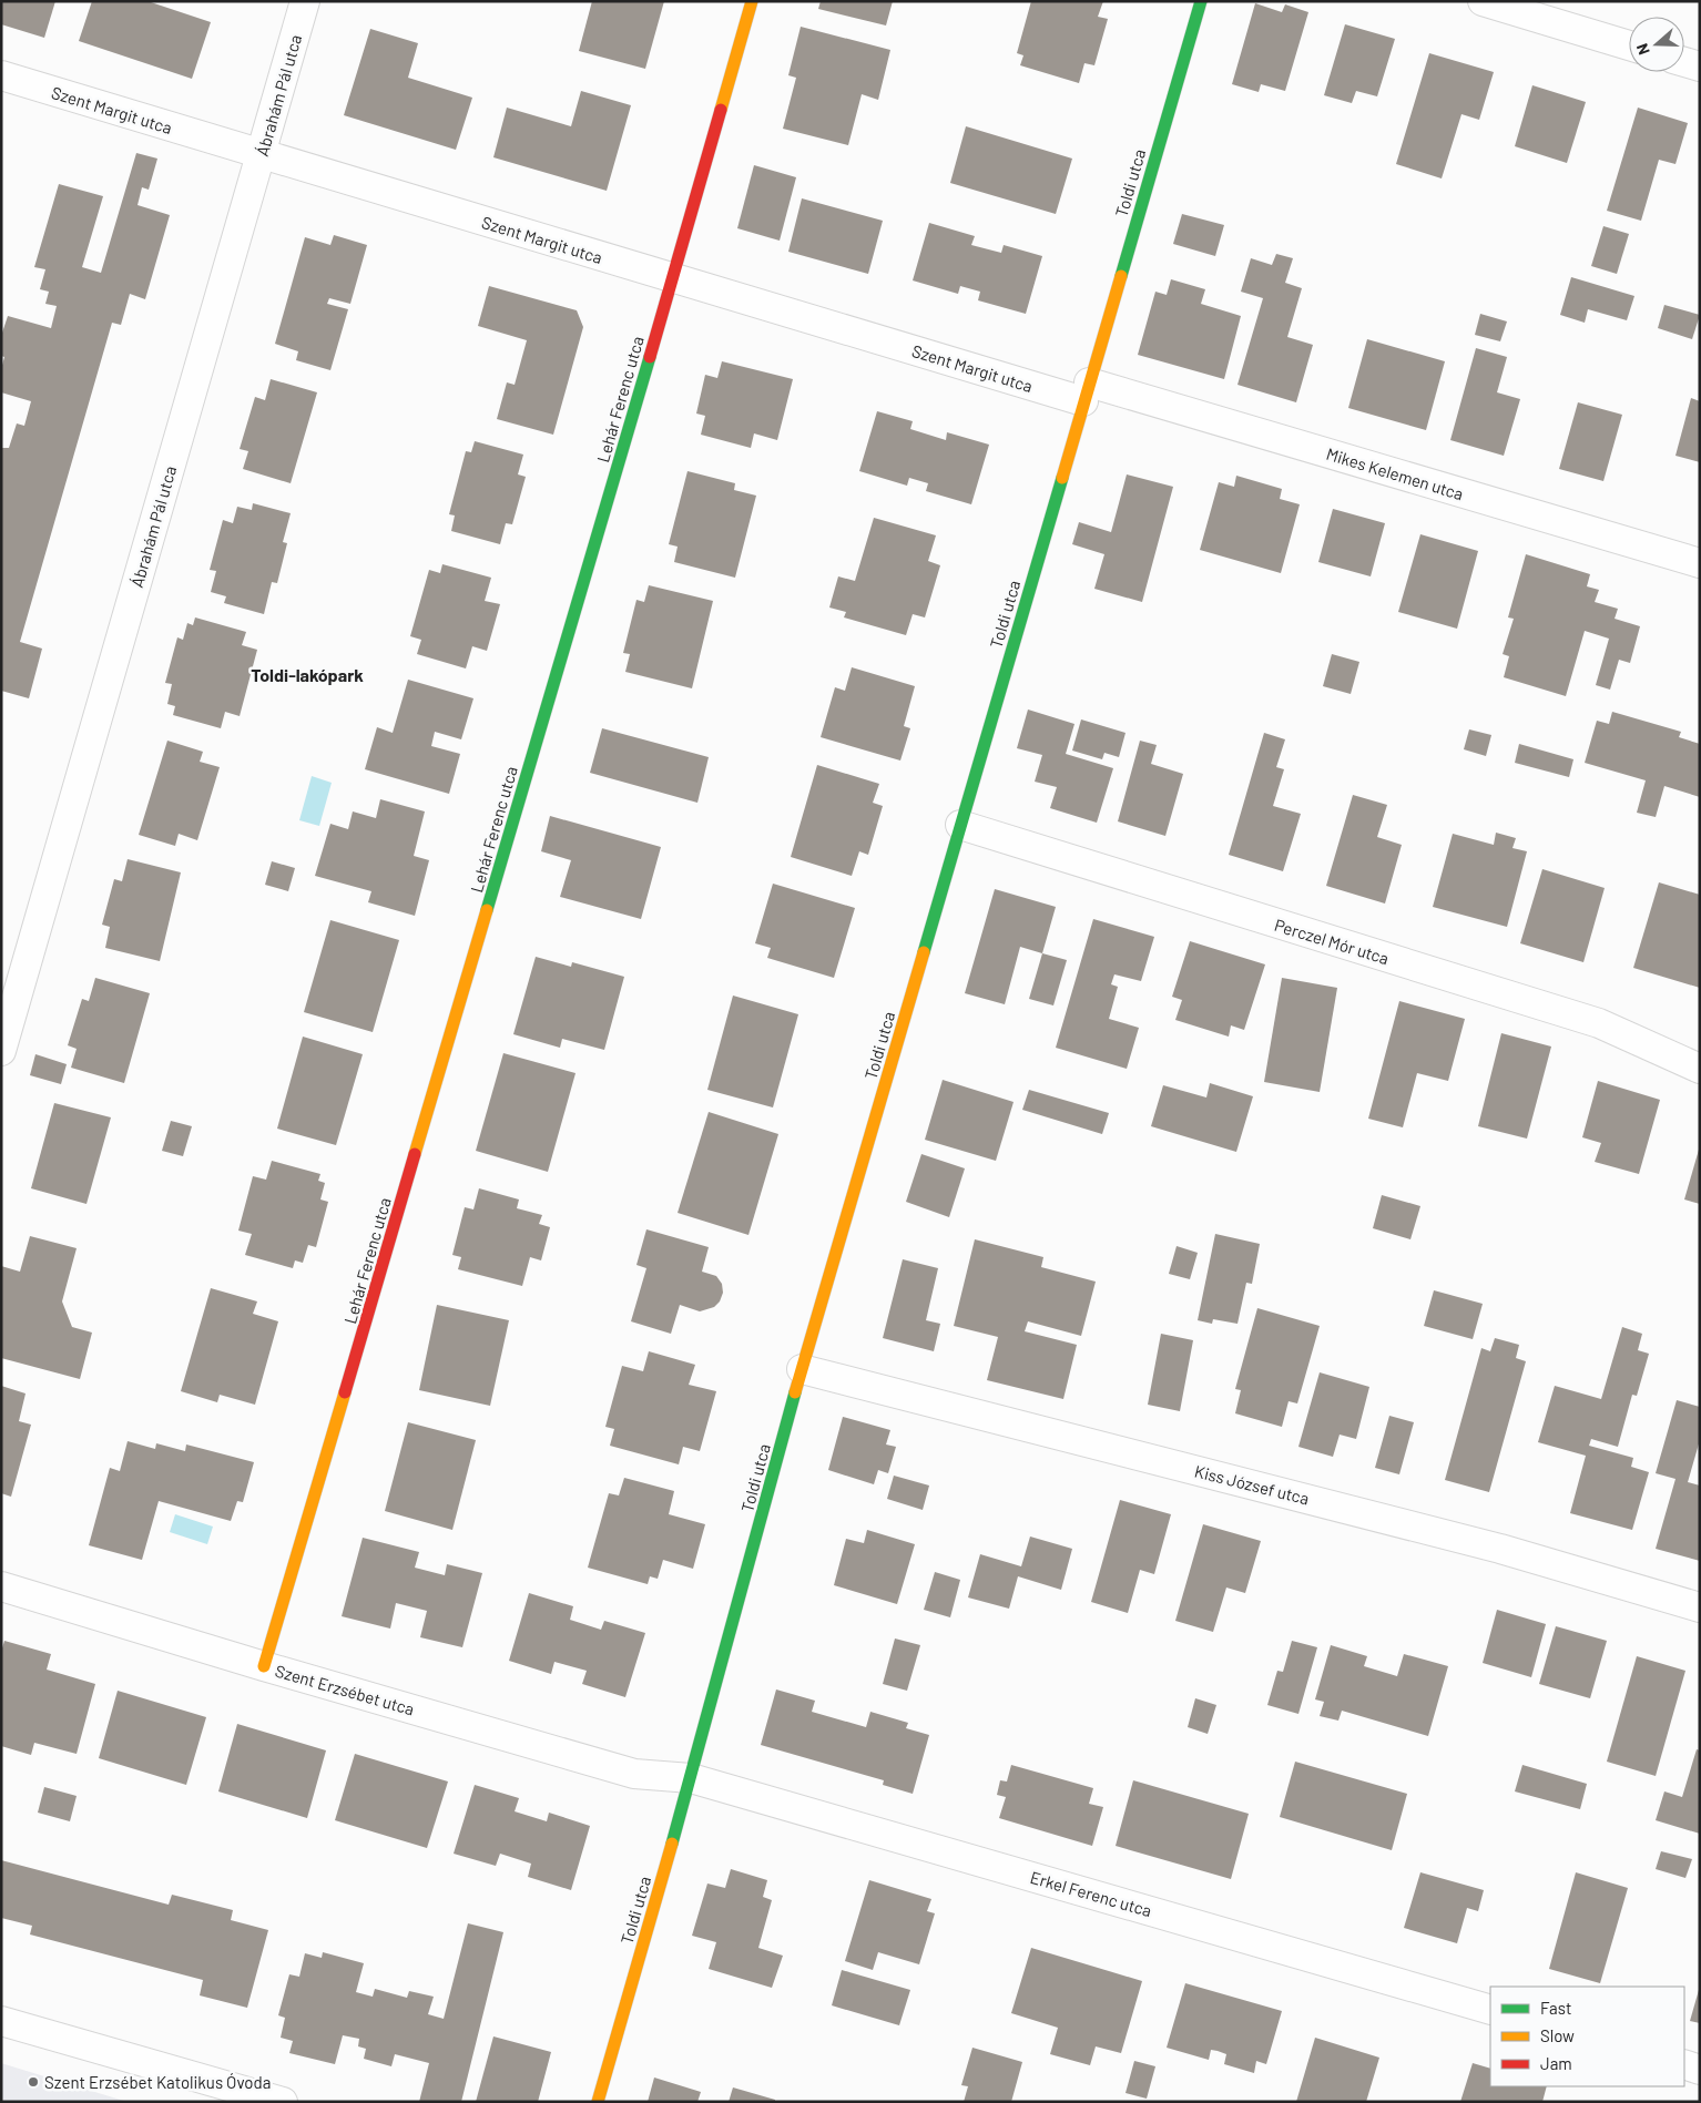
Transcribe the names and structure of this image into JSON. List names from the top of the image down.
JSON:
{
  "streets": {
    "street": [
      "Ábrahám Pál utca",
      "Szent Margit utca",
      "Toldi utca",
      "Lehár Ferenc utca",
      "Mikes Kelemen utca",
      "Perczel Mór utca",
      "Kiss József utca",
      "Szent Erzsébet utca",
      "Erkel Ferenc utca"
    ]
  },
  "crossings": [
    ["Ábrahám Pál utca", "Szent Margit utca"],
    ["Szent Margit utca", "Toldi utca"],
    ["Szent Margit utca", "Lehár Ferenc utca"],
    ["Szent Margit utca", "Mikes Kelemen utca"],
    ["Toldi utca", "Mikes Kelemen utca"],
    ["Toldi utca", "Perczel Mór utca"],
    ["Toldi utca", "Kiss József utca"],
    ["Toldi utca", "Szent Erzsébet utca"],
    ["Toldi utca", "Erkel Ferenc utca"],
    ["Lehár Ferenc utca", "Szent Erzsébet utca"],
    ["Szent Erzsébet utca", "Erkel Ferenc utca"]
  ],
  "districts": ["Toldi-lakópark"],
  "places": ["Szent Erzsébet Katolikus Óvoda"],
  "legend": ["Fast", "Slow", "Jam"],
  "north": "left"
}
